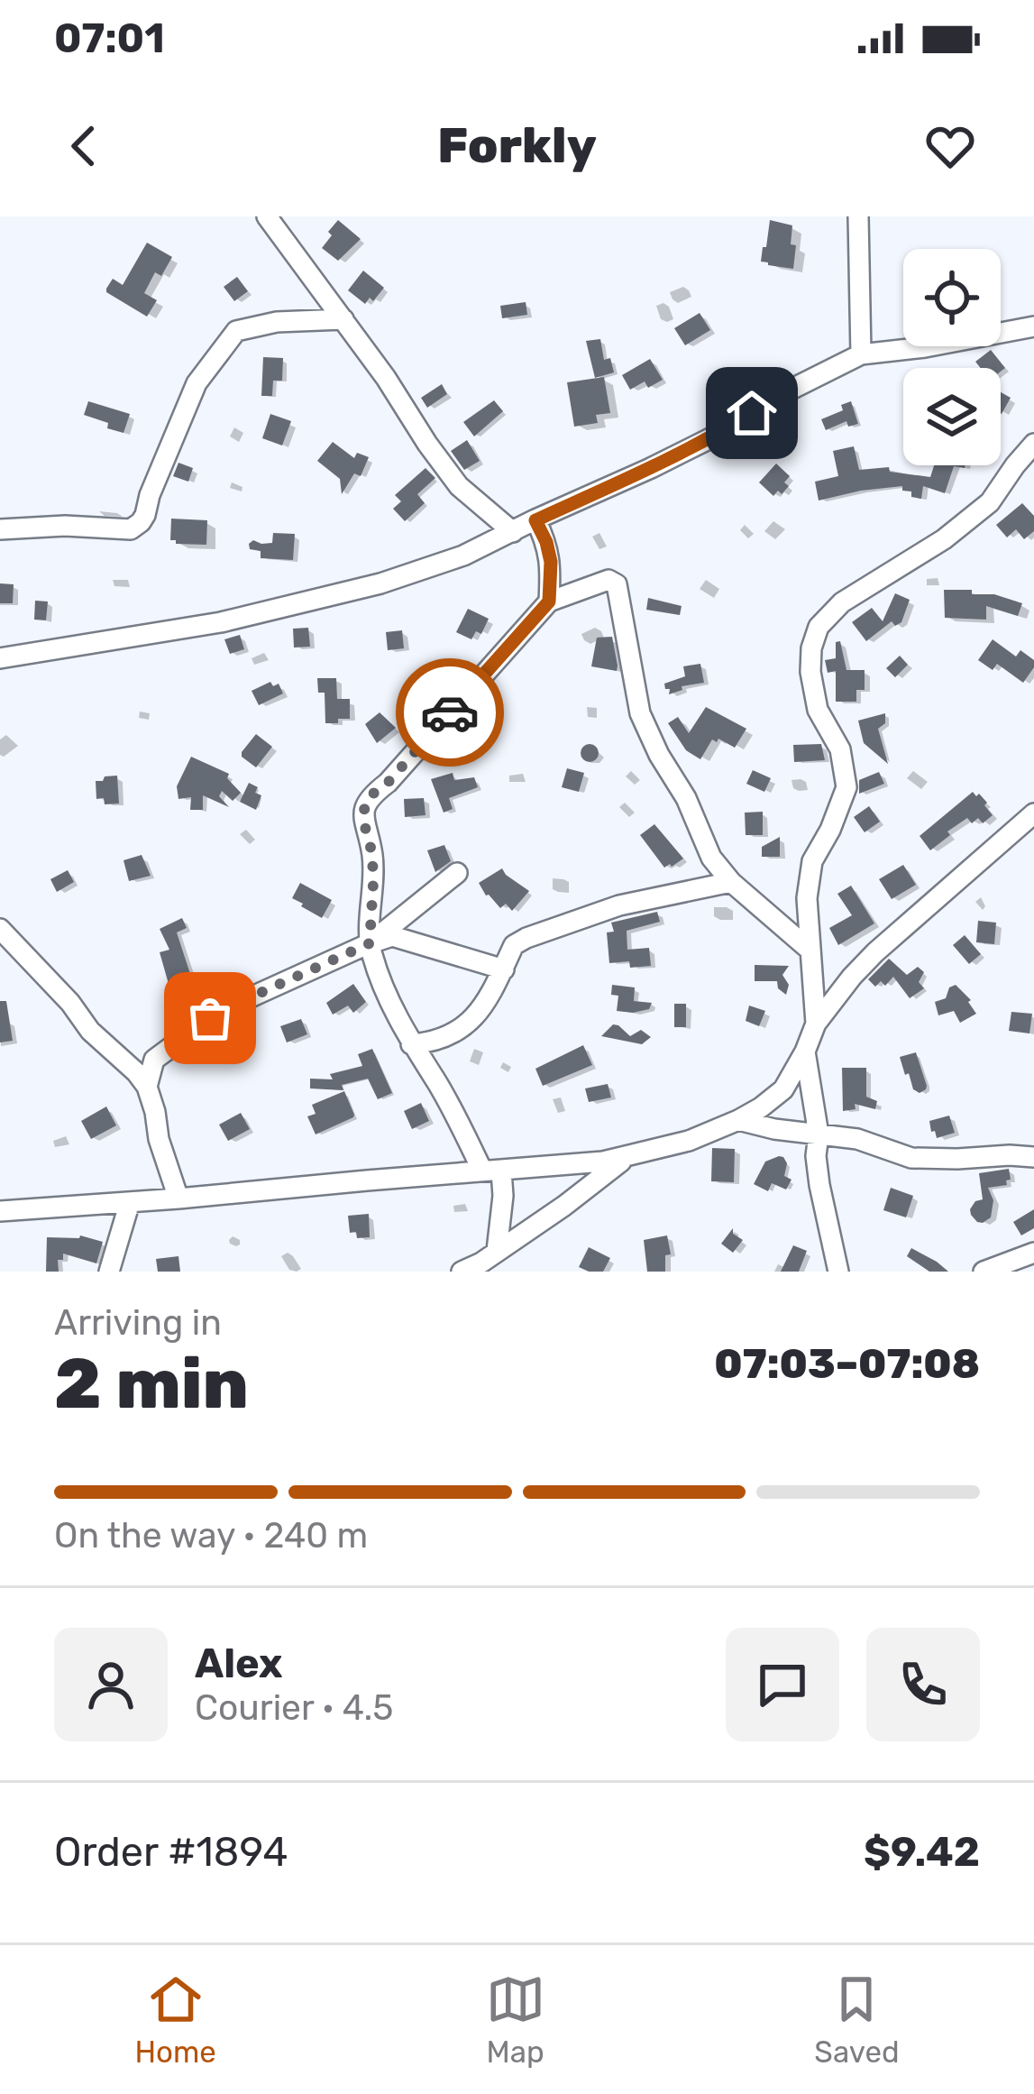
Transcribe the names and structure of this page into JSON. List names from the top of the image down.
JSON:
{
  "page": {
    "status": "07:01",
    "header": "Forkly",
    "heading": ["2 min", "Arriving in", "07:03–07:08"],
    "panel": [
      "Alex",
      "Courier · 4.5",
      "Order #1894",
      "$9.42"
    ],
    "bar": "On the way · 240 m",
    "tabs": ["Home", "Map", "Saved"]
  }
}
